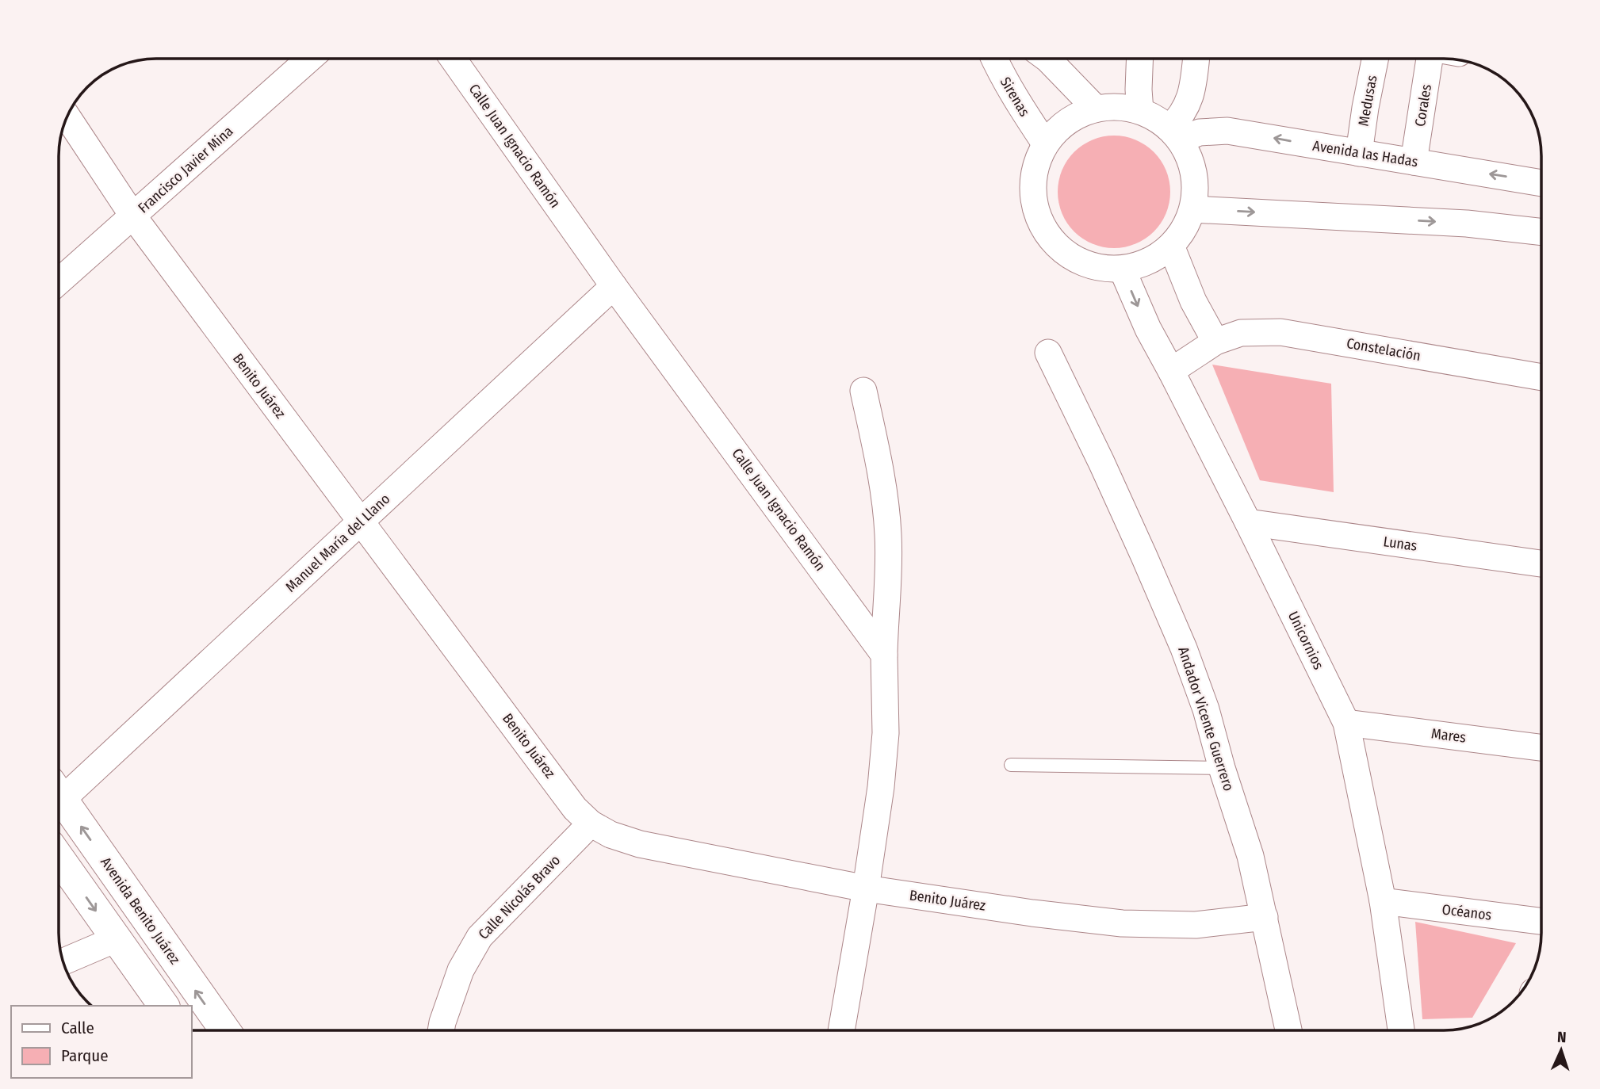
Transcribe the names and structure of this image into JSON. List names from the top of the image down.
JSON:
{
  "streets": {
    "main road": ["Avenida Benito Juárez"],
    "street": [
      "Sirenas",
      "Medusas",
      "Corales",
      "Calle Juan Ignacio Ramón",
      "Avenida las Hadas",
      "Francisco Javier Mina",
      "Constelación",
      "Benito Juárez",
      "Manuel María del Llano",
      "Lunas",
      "Unicornios",
      "Andador Vicente Guerrero",
      "Mares",
      "Calle Nicolás Bravo",
      "Océanos"
    ]
  },
  "crossings": [
    ["Sirenas", "Avenida las Hadas"],
    ["Sirenas", "Unicornios"],
    ["Medusas", "Avenida las Hadas"],
    ["Corales", "Avenida las Hadas"],
    ["Calle Juan Ignacio Ramón", "Manuel María del Llano"],
    ["Avenida las Hadas", "Unicornios"],
    ["Francisco Javier Mina", "Benito Juárez"],
    ["Constelación", "Unicornios"],
    ["Benito Juárez", "Manuel María del Llano"],
    ["Benito Juárez", "Andador Vicente Guerrero"],
    ["Benito Juárez", "Calle Nicolás Bravo"],
    ["Lunas", "Unicornios"],
    ["Unicornios", "Mares"],
    ["Unicornios", "Océanos"]
  ],
  "legend": ["Calle", "Parque"],
  "north": "top"
}
